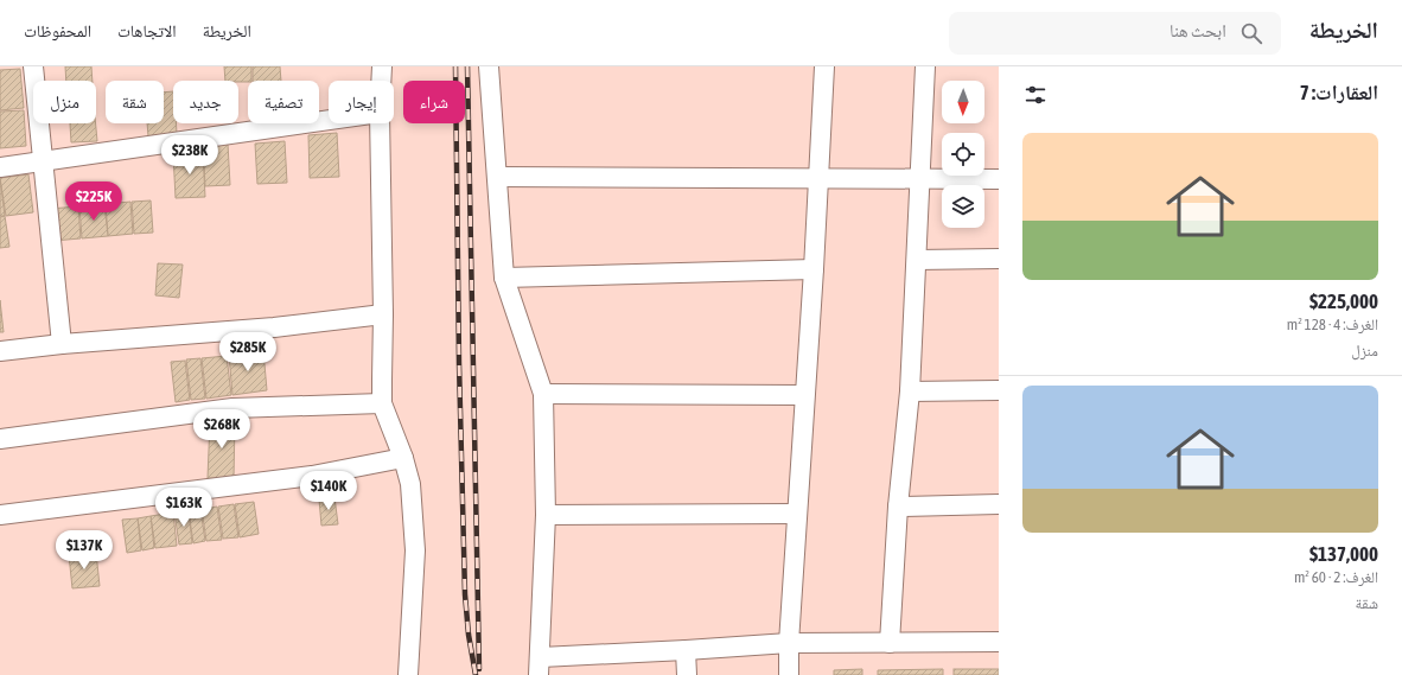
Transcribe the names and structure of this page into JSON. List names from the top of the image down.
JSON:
{
  "north": "bottom",
  "page": {
    "header": "الخريطة",
    "search": "ابحث هنا",
    "nav": ["الخريطة", "الاتجاهات", "المحفوظات"],
    "heading": "العقارات: 7",
    "chip": [
      "شراء",
      "إيجار",
      "تصفية",
      "جديد",
      "شقة",
      "منزل"
    ],
    "list": [
      {
        "name": "$225,000",
        "note": "الغرف: 4 · 128 m² · منزل"
      },
      {
        "name": "$137,000",
        "note": "الغرف: 2 · 60 m² · شقة"
      }
    ],
    "price": [
      "$238K",
      "$225K",
      "$285K",
      "$268K",
      "$140K",
      "$163K",
      "$137K"
    ]
  }
}
